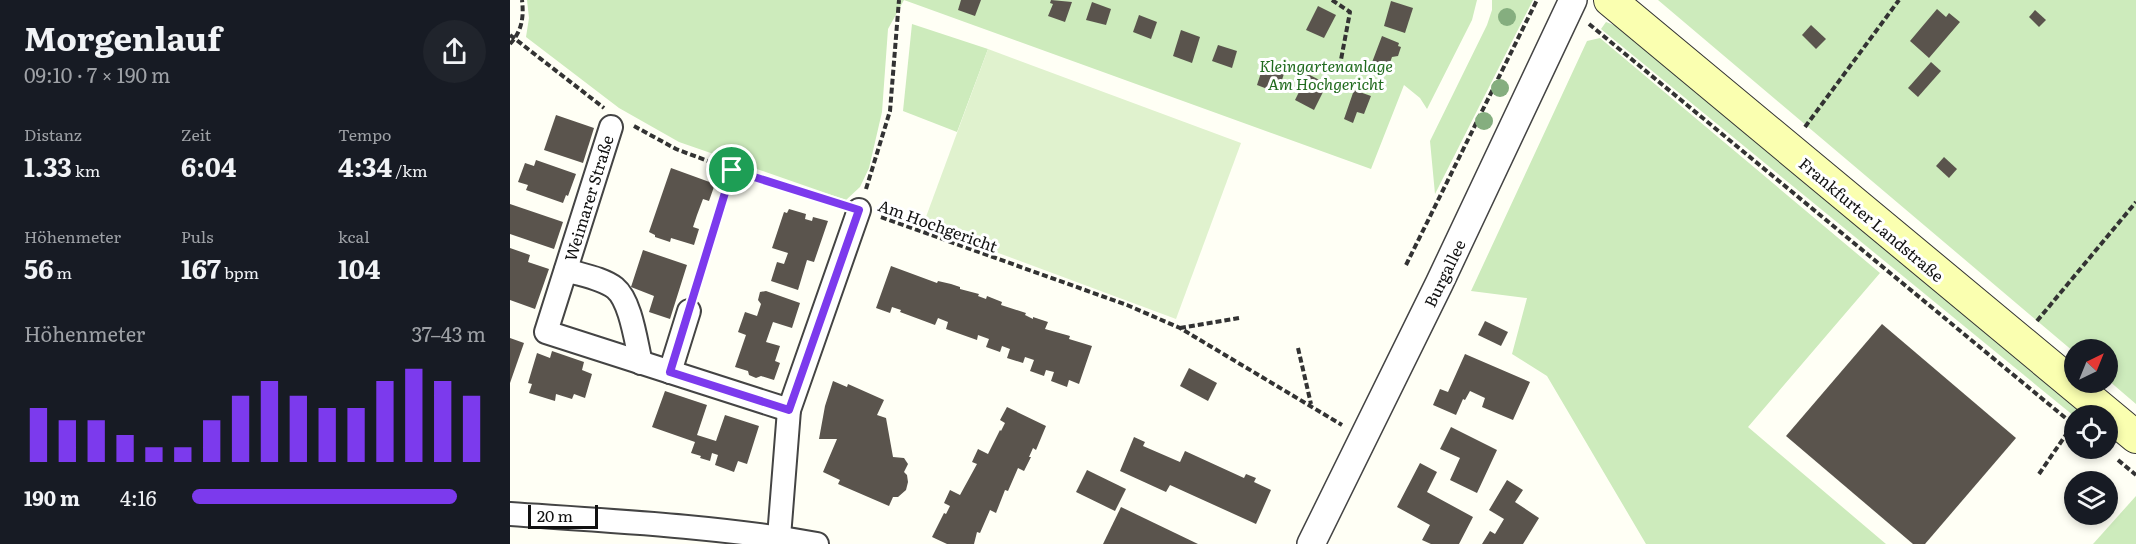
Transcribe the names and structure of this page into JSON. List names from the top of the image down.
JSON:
{
  "streets": {
    "main road": ["Frankfurter Landstraße"],
    "street": ["Weimarer Straße", "Burgallee"],
    "path": ["Am Hochgericht"]
  },
  "crossings": [
    ["Weimarer Straße", "Am Hochgericht"],
    ["Am Hochgericht", "Burgallee"]
  ],
  "parks": ["Kleingartenanlage Am Hochgericht"],
  "scale_bar": "20 m",
  "north": "top right",
  "page": {
    "heading": ["Morgenlauf", "09:10 · 7 × 190 m"],
    "stats": [
      ["Distanz", "1.33 km"],
      ["Zeit", "6:04"],
      ["Tempo", "4:34 /km"],
      ["Höhenmeter", "56 m"],
      ["Puls", "167 bpm"],
      ["kcal", "104"]
    ],
    "chart": ["Höhenmeter", "37–43 m"],
    "list": [
      {
        "name": "190 m",
        "note": "4:16"
      }
    ],
    "scale": "20 m"
  }
}
